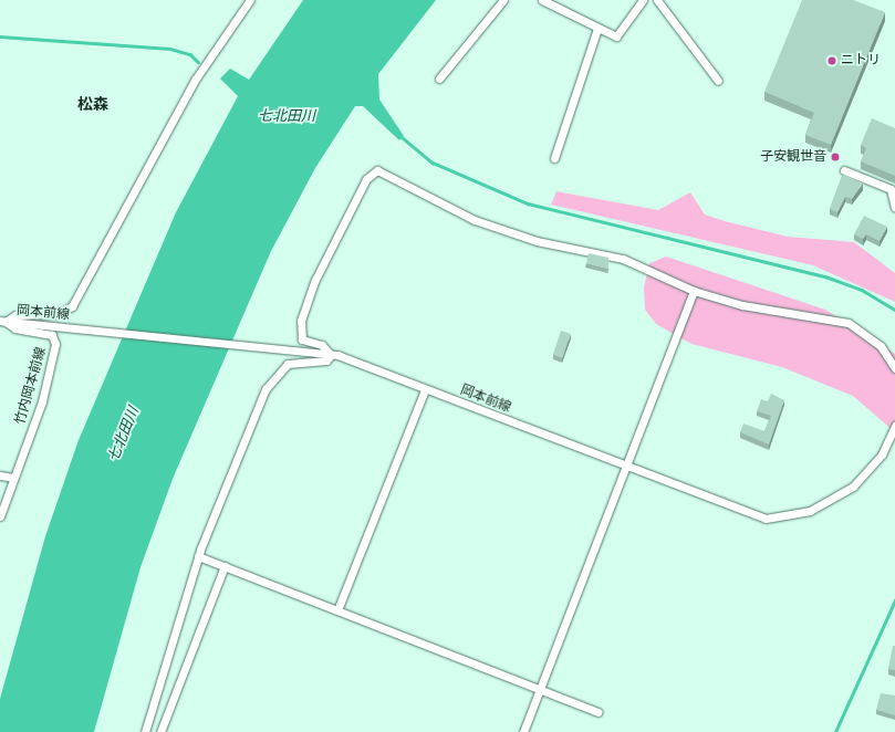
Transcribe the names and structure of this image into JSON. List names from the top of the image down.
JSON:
{
  "streets": {
    "street": ["岡本前線", "竹内岡本前線"]
  },
  "crossings": [
    ["岡本前線", "竹内岡本前線"]
  ],
  "districts": ["松森"],
  "water": ["七北田川"],
  "places": ["ニトリ", "子安観世音"]
}
